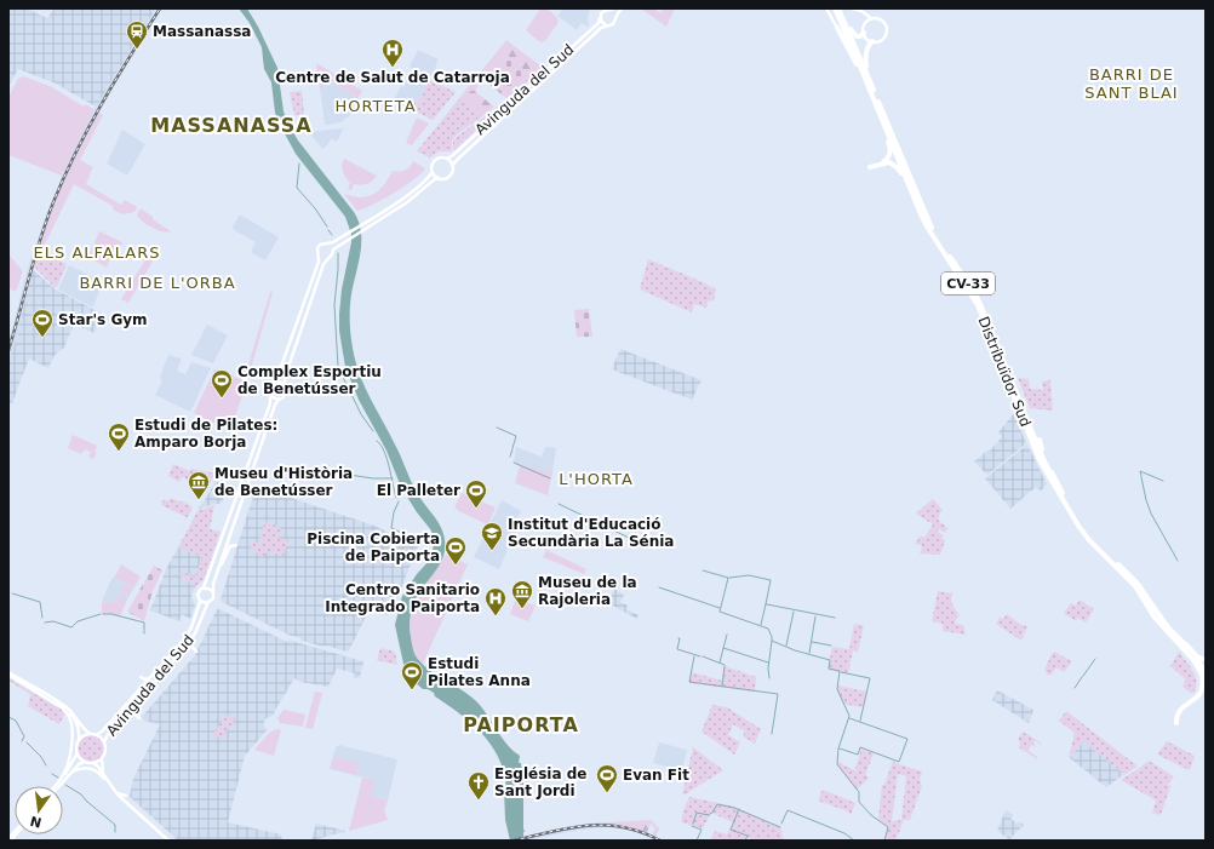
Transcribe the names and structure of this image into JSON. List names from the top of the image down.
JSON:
{
  "streets": {
    "highway": ["CV-33", "Distribuïdor Sud"],
    "main road": ["Avinguda del Sud"]
  },
  "districts": [
    "BARRI DE SANT BLAI",
    "HORTETA",
    "MASSANASSA",
    "ELS ALFALARS",
    "BARRI DE L'ORBA",
    "L'HORTA",
    "PAIPORTA"
  ],
  "places": {
    "station": ["Massanassa"],
    "hospital": ["Centre de Salut de Catarroja", "Centro Sanitario Integrado Paiporta"],
    "sports": [
      "Star's Gym",
      "Complex Esportiu de Benetússer",
      "Estudi de Pilates: Amparo Borja",
      "El Palleter",
      "Piscina Cobierta de Paiporta",
      "Estudi Pilates Anna",
      "Evan Fit"
    ],
    "museum": ["Museu d'Història de Benetússer", "Museu de la Rajoleria"],
    "school or university": ["Institut d'Educació Secundària La Sénia"],
    "church": ["Església de Sant Jordi"]
  },
  "north": "bottom"
}
